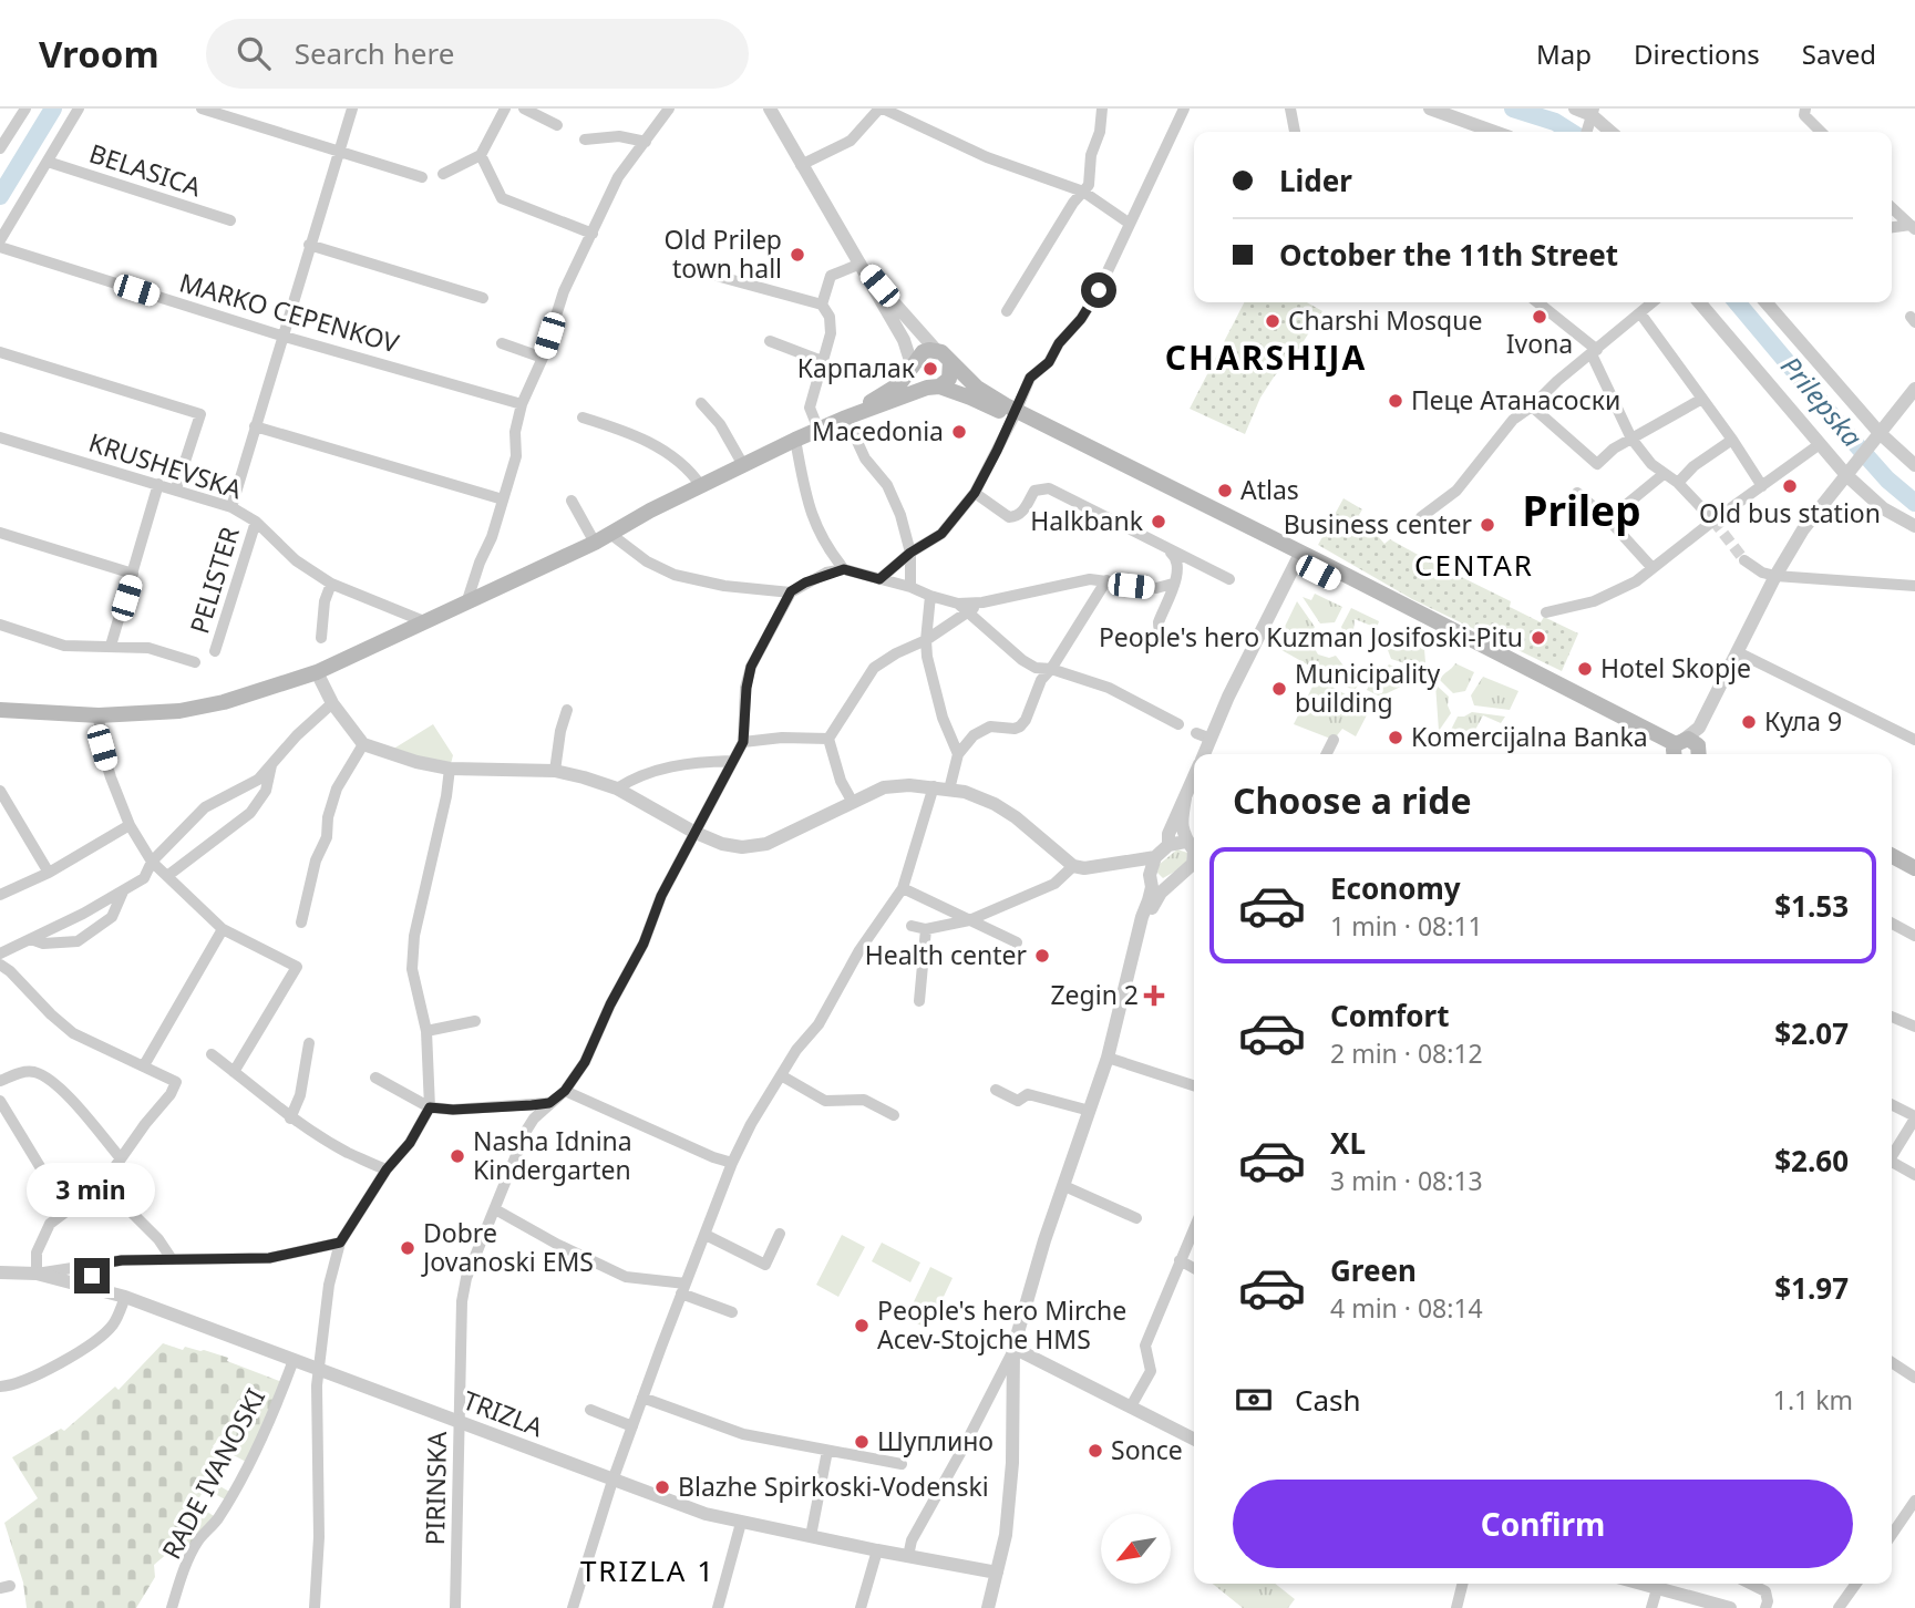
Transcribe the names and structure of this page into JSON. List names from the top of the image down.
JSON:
{
  "streets": {
    "street": [
      "BELASICA",
      "MARKO CEPENKOV",
      "KRUSHEVSKA",
      "PELISTER",
      "TRIZLA",
      "RADE IVANOSKI",
      "PIRINSKA"
    ]
  },
  "crossings": [
    ["KRUSHEVSKA", "PELISTER"],
    ["TRIZLA", "RADE IVANOSKI"],
    ["TRIZLA", "PIRINSKA"]
  ],
  "districts": [
    "CHARSHIJA",
    "Prilep",
    "CENTAR",
    "TRIZLA 1"
  ],
  "water": ["Prilepska"],
  "places": {
    "other": [
      "Old Prilep town hall",
      "Ivona",
      "Charshi Mosque",
      "Карпалак",
      "Пеце Атанасоски",
      "Macedonia",
      "Old bus station",
      "Atlas",
      "Halkbank",
      "Business center",
      "People's hero Kuzman Josifoski-Pitu",
      "Hotel Skopje",
      "Municipality building",
      "Кула 9",
      "Komercijalna Banka",
      "Health center",
      "Nasha Idnina Kindergarten",
      "Dobre Jovanoski EMS",
      "People's hero Mirche Acev-Stojche HMS",
      "Шуплино",
      "Sonce",
      "Blazhe Spirkoski-Vodenski"
    ],
    "health": ["Zegin 2"]
  },
  "north": "bottom left",
  "page": {
    "header": "Vroom",
    "search": "Search here",
    "nav": ["Map", "Directions", "Saved"],
    "banner": ["Lider", "October the 11th Street"],
    "heading": "Choose a ride",
    "list": [
      {
        "name": "Economy",
        "note": "1 min · 08:11",
        "value": "$1.53"
      },
      {
        "name": "Comfort",
        "note": "2 min · 08:12",
        "value": "$2.07"
      },
      {
        "name": "XL",
        "note": "3 min · 08:13",
        "value": "$2.60"
      },
      {
        "name": "Green",
        "note": "4 min · 08:14",
        "value": "$1.97"
      }
    ],
    "bubble": "3 min",
    "pay": ["Cash", "1.1 km"],
    "buttons": "Confirm"
  }
}
